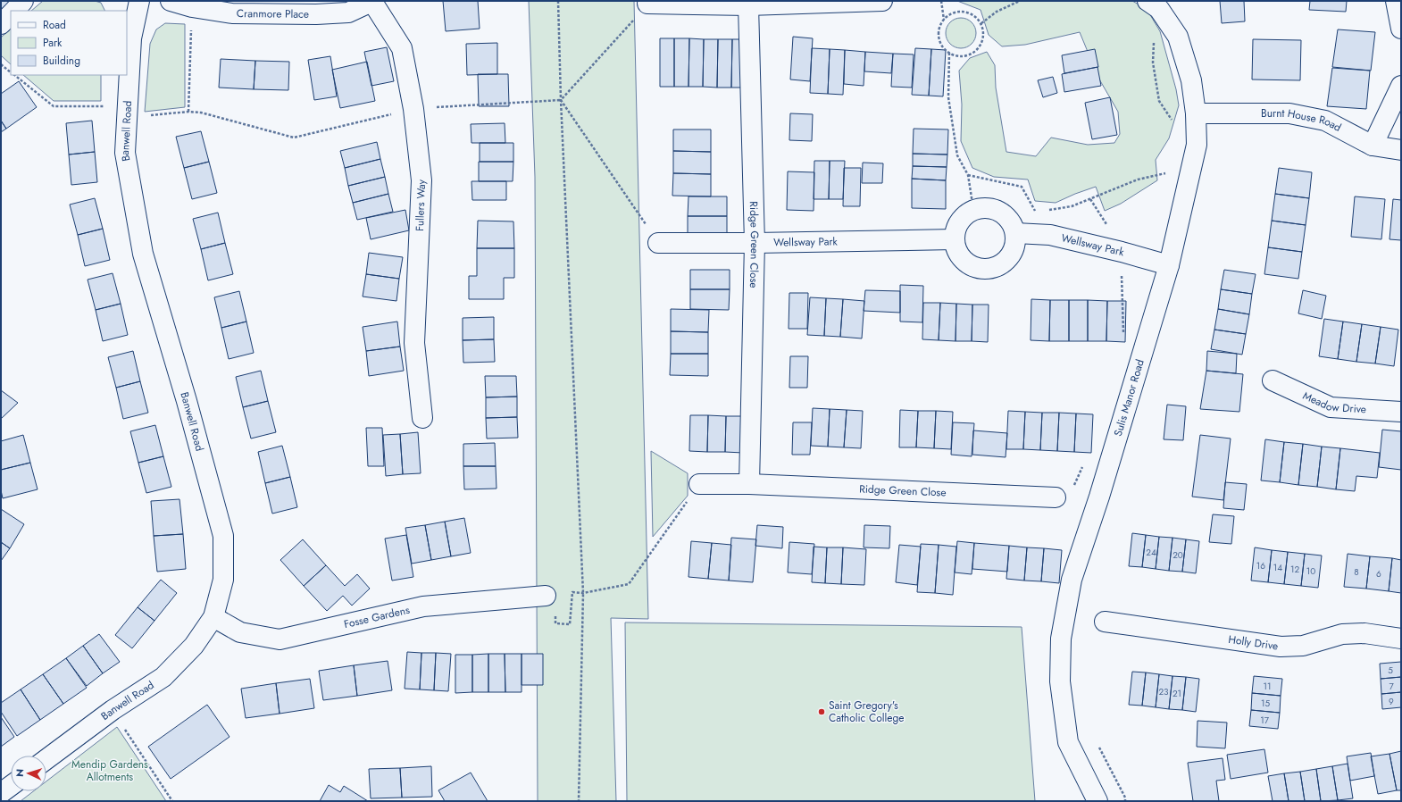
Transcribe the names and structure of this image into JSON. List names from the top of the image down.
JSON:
{
  "streets": {
    "street": [
      "Cranmore Place",
      "Burnt House Road",
      "Banwell Road",
      "Fullers Way",
      "Wellsway Park",
      "Ridge Green Close",
      "Sulis Manor Road",
      "Meadow Drive",
      "Fosse Gardens",
      "Holly Drive"
    ]
  },
  "crossings": [
    ["Cranmore Place", "Fullers Way"],
    ["Burnt House Road", "Sulis Manor Road"],
    ["Banwell Road", "Fosse Gardens"],
    ["Wellsway Park", "Ridge Green Close"],
    ["Wellsway Park", "Sulis Manor Road"]
  ],
  "parks": ["Mendip Gardens Allotments"],
  "places": ["Saint Gregory's Catholic College"],
  "house_numbers": [
    "24",
    "20",
    "16",
    "14",
    "12",
    "10",
    "8",
    "6",
    "5",
    "11",
    "7",
    "23",
    "21",
    "9",
    "15",
    "17"
  ],
  "legend": ["Road", "Park", "Building"],
  "north": "left"
}
